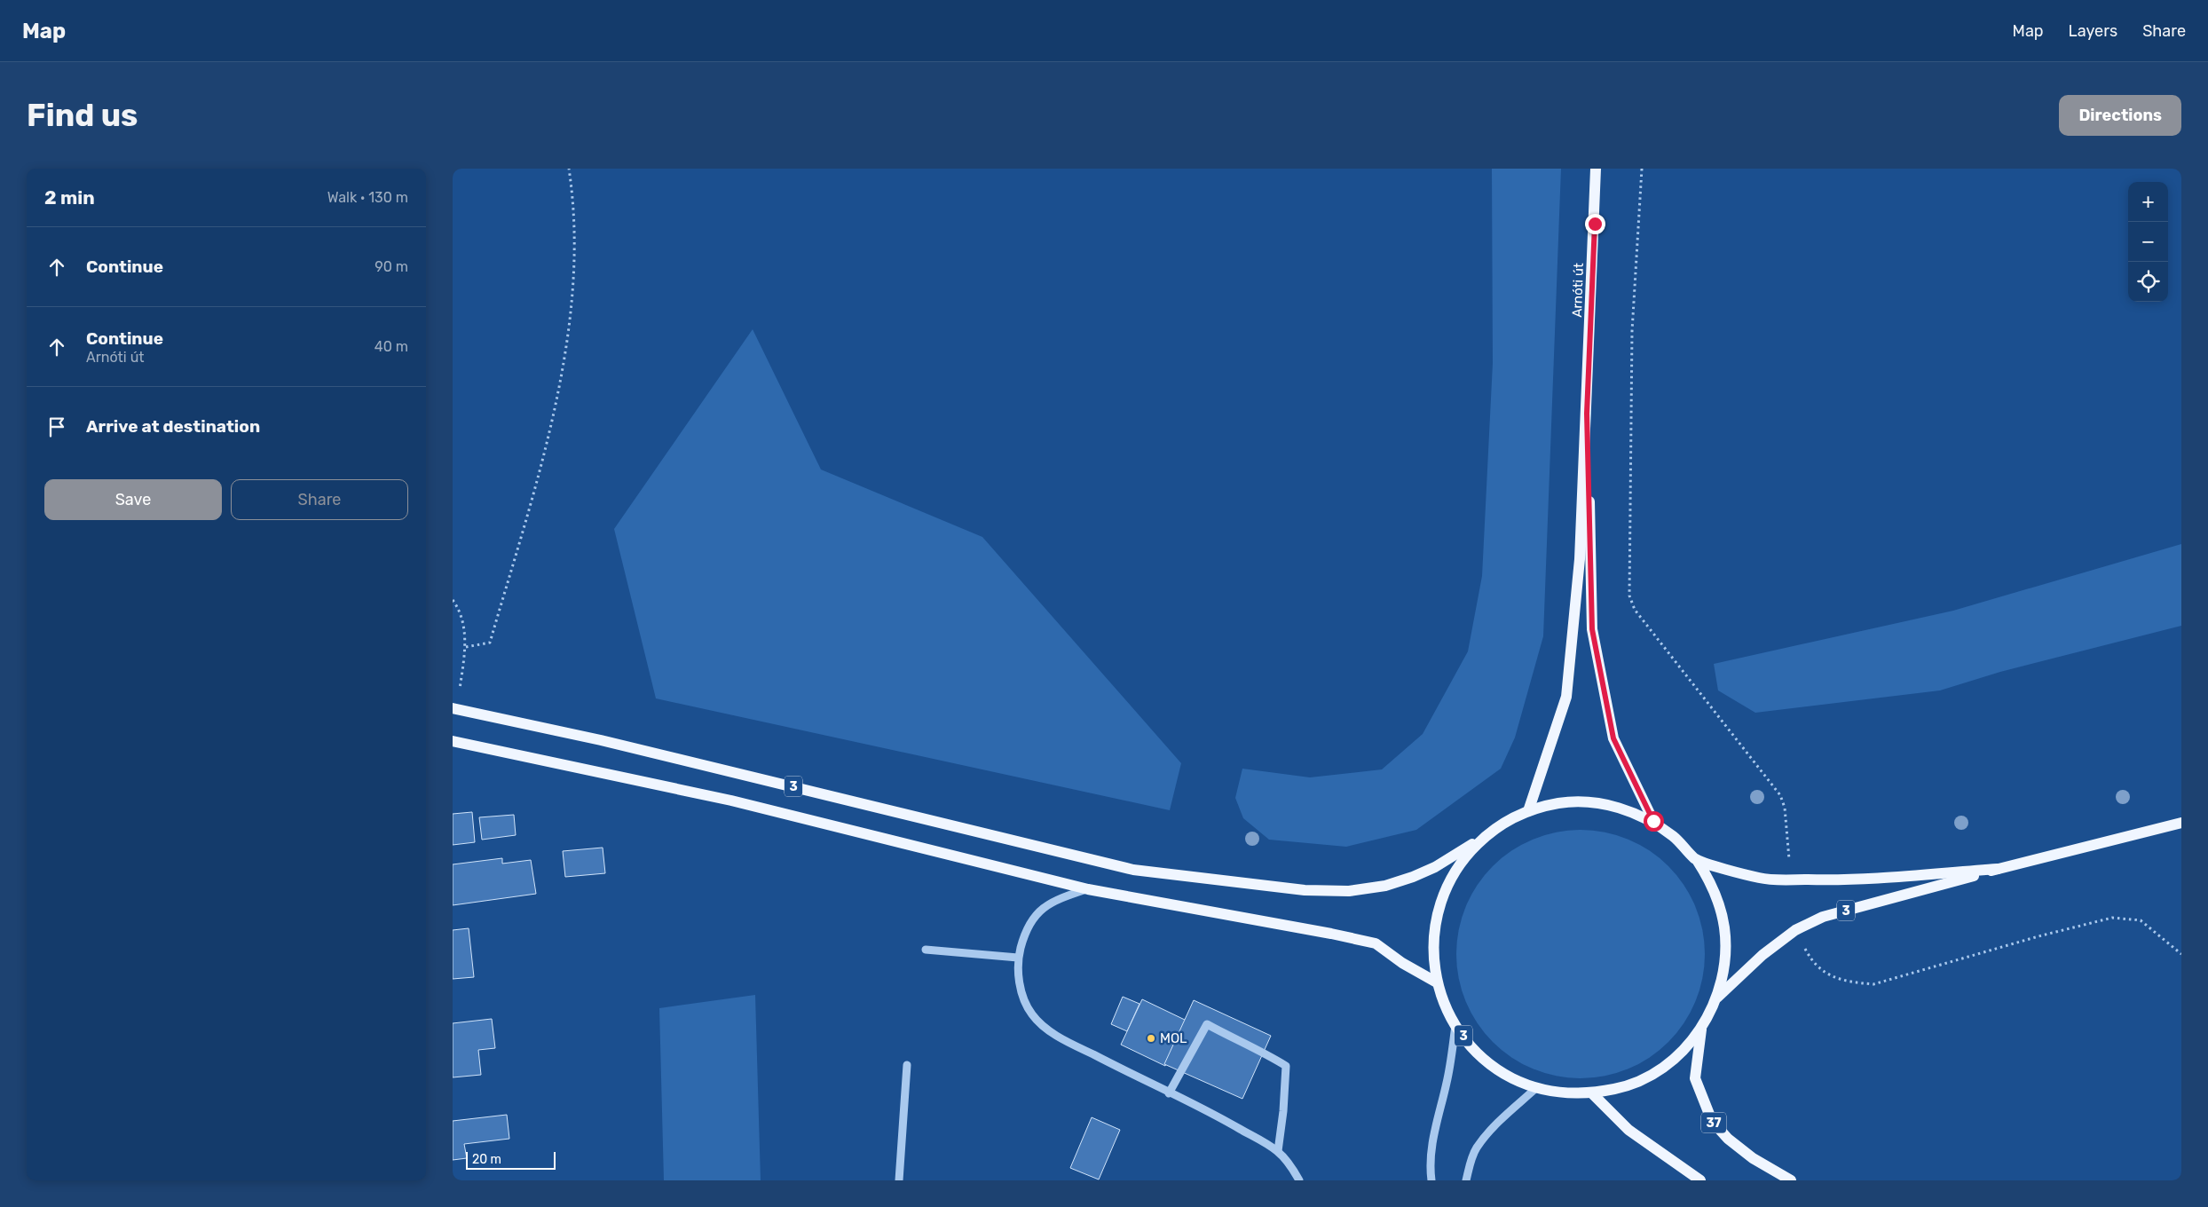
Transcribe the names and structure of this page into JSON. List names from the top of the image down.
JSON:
{
  "streets": {
    "main road": ["Arnóti út", "3", "37"]
  },
  "crossings": [
    ["3", "37"]
  ],
  "places": ["MOL"],
  "scale_bar": "20 m",
  "page": {
    "header": "Map",
    "nav": ["Map", "Layers", "Share"],
    "buttons": [
      "Directions",
      ["Save", "Share"]
    ],
    "title": "Find us",
    "heading": ["2 min", "Walk · 130 m"],
    "map_buttons": ["+", "−"],
    "list": [
      ["Continue", "90 m"],
      ["Continue", "Arnóti út", "40 m"],
      "Arrive at destination"
    ],
    "scale": "20 m"
  }
}
